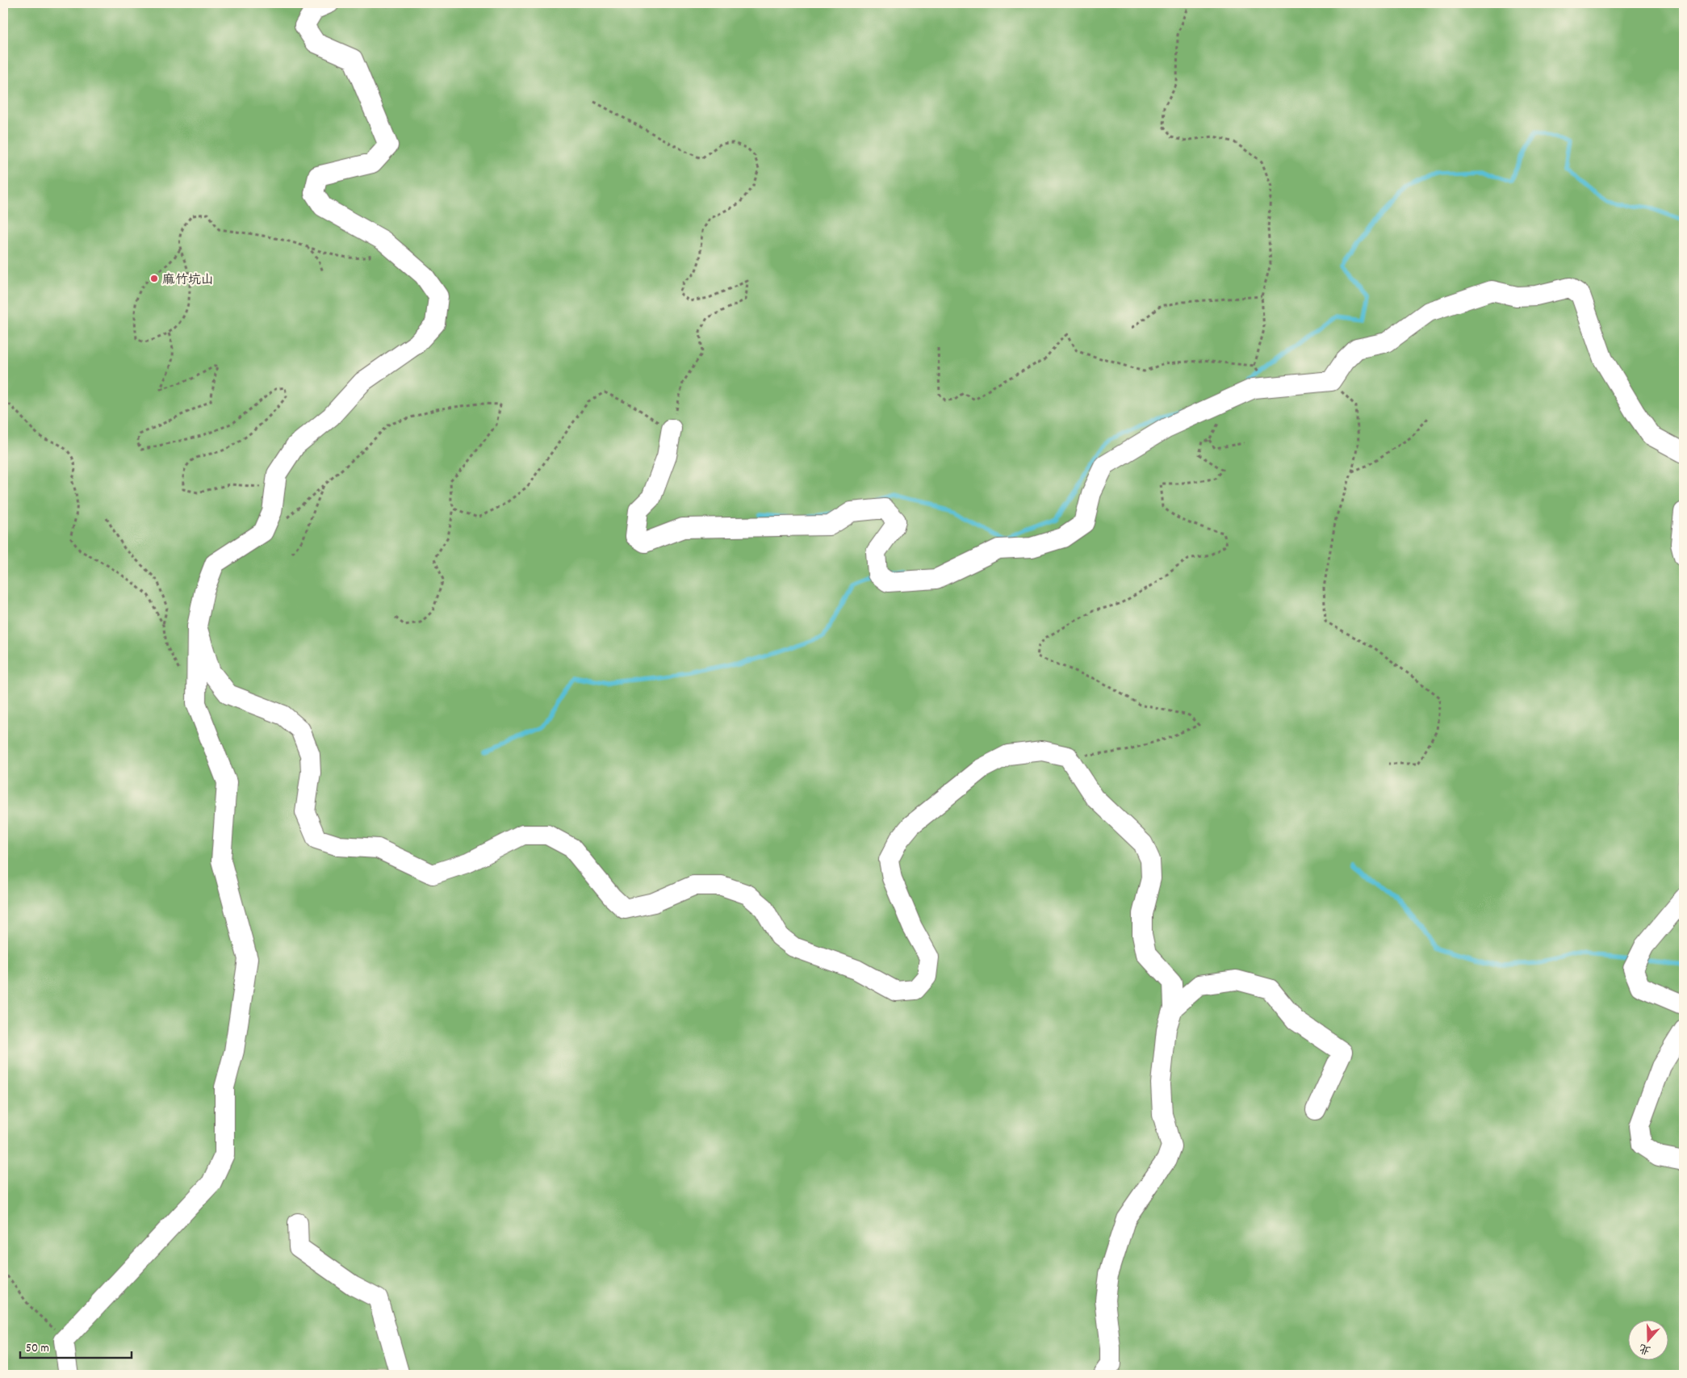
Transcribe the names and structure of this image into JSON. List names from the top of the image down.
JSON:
{
  "places": ["麻竹坑山"],
  "scale_bar": "50 m",
  "north": "bottom"
}
